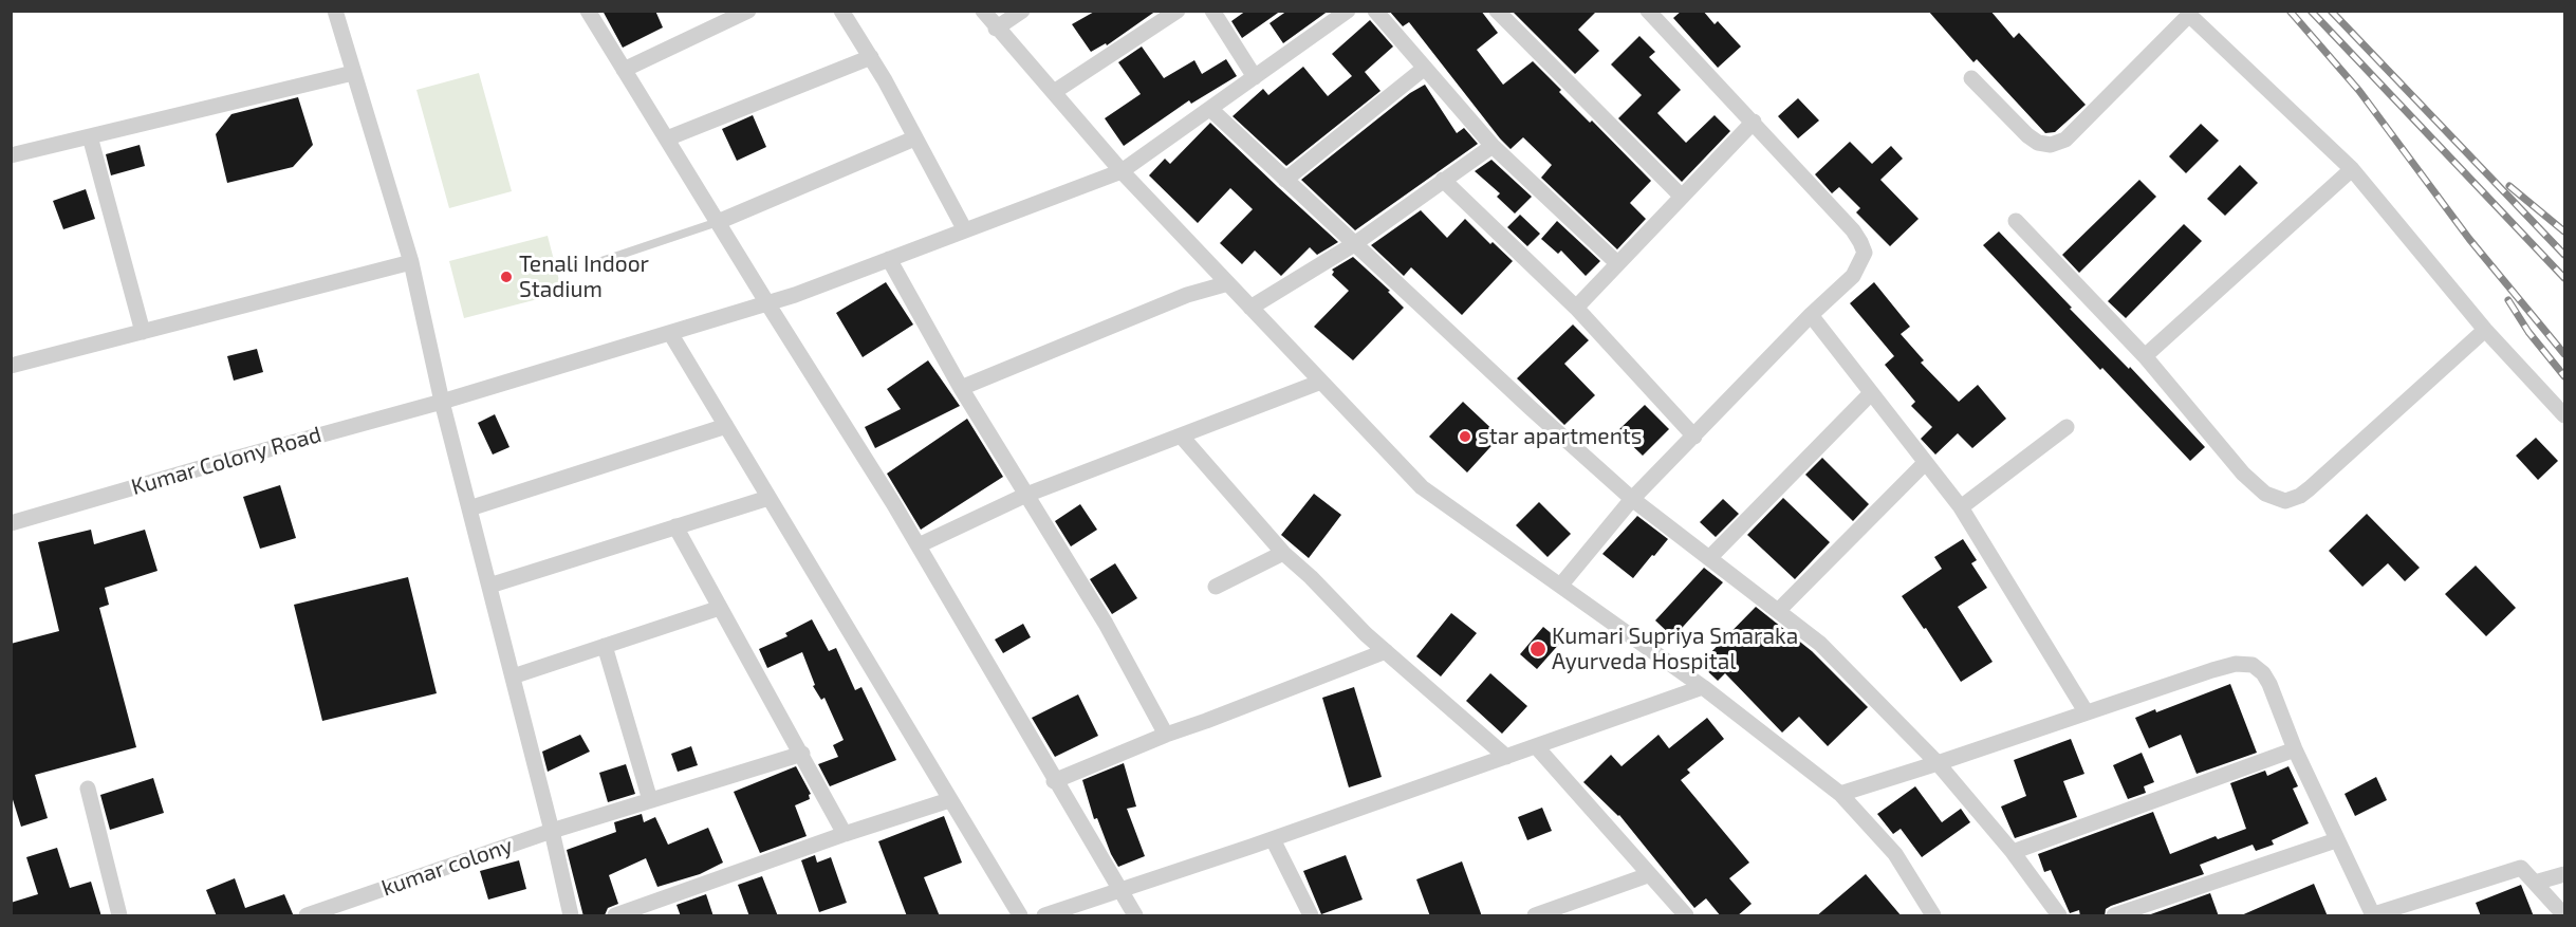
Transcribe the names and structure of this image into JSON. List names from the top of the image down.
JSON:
{
  "streets": {
    "street": ["Kumar Colony Road", "kumar colony"]
  },
  "places": ["Tenali Indoor Stadium", "star apartments", "Kumari Supriya Smaraka Ayurveda Hospital"]
}
